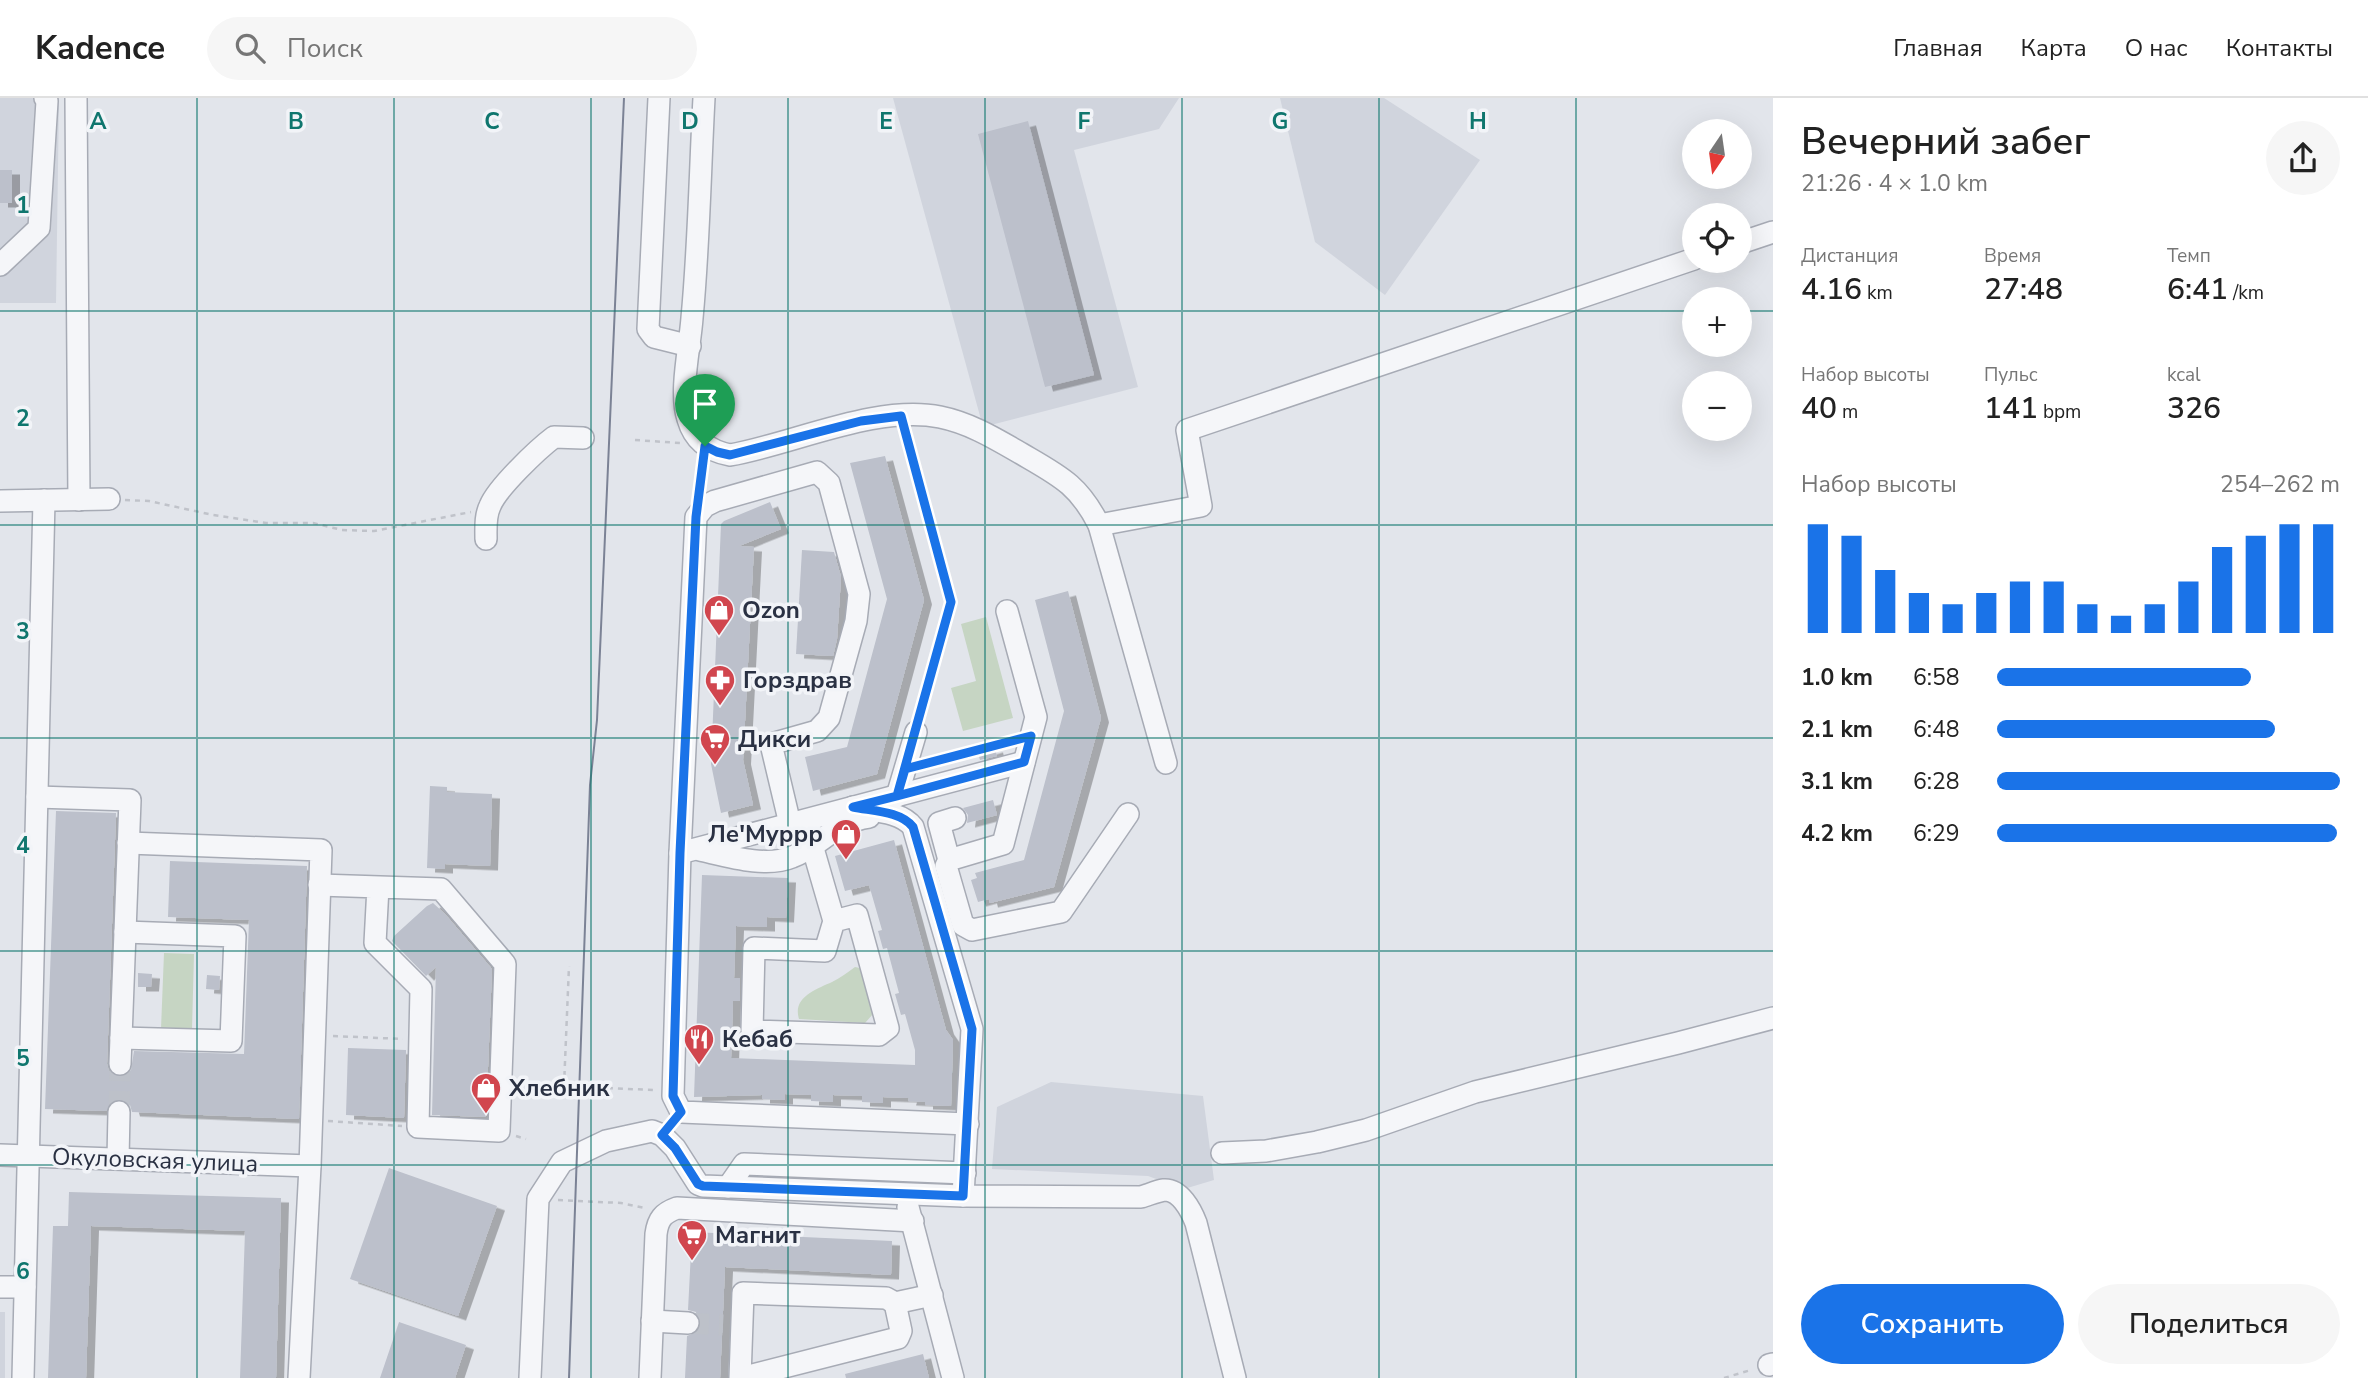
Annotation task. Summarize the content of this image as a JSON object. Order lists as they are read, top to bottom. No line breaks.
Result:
{"streets":{"street":["Окуловская улица"]},"places":{"shop":["Ozon","Ле'Муррр","Хлебник"],"pharmacy":["Горздрав"],"supermarket":["Дикси","Магнит"],"restaurant":["Кебаб"]},"north":"bottom","page":{"header":"Kadence","search":"Поиск","nav":["Главная","Карта","О нас","Контакты"],"heading":["Вечерний забег","21:26 · 4 × 1.0 km"],"map_buttons":["+","−"],"stats":[["Дистанция","4.16 km"],["Время","27:48"],["Темп","6:41 /km"],["Набор высоты","40 m"],["Пульс","141 bpm"],["kcal","326"]],"chart":["Набор высоты","254–262 m"],"list":[{"name":"1.0 km","note":"6:58"},{"name":"2.1 km","note":"6:48"},{"name":"3.1 km","note":"6:28"},{"name":"4.2 km","note":"6:29"}],"buttons":["Сохранить","Поделиться"]},"grid":{"columns":["A","B","C","D","E","F","G","H"],"rows":["1","2","3","4","5","6"]}}
